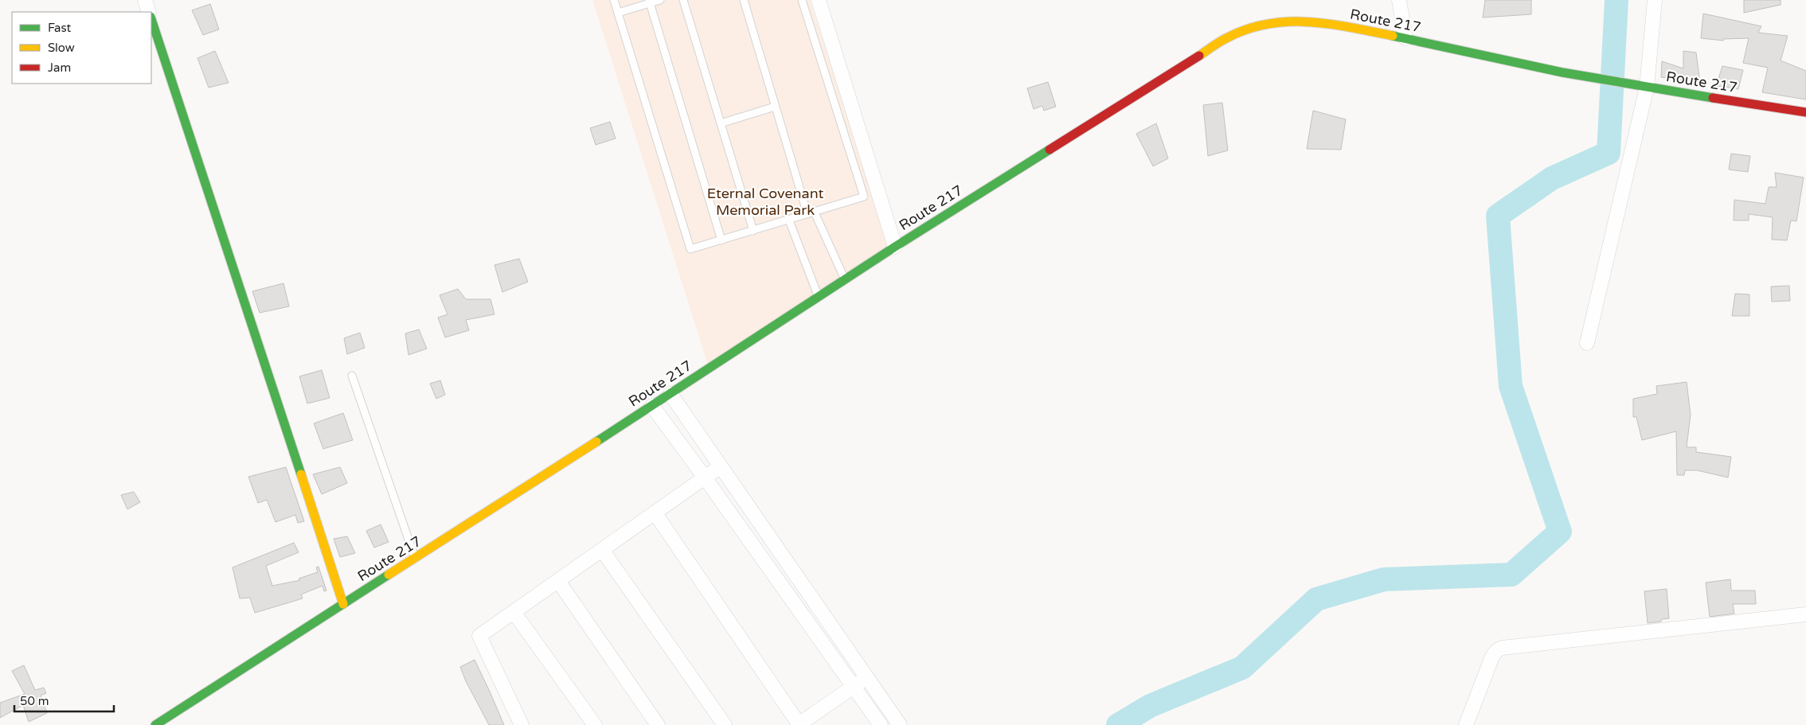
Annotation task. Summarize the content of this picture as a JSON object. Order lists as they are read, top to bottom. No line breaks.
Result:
{"streets":{"main road":["Route 217"]},"parks":["Eternal Covenant Memorial Park"],"legend":["Fast","Slow","Jam"],"scale_bar":"50 m"}
